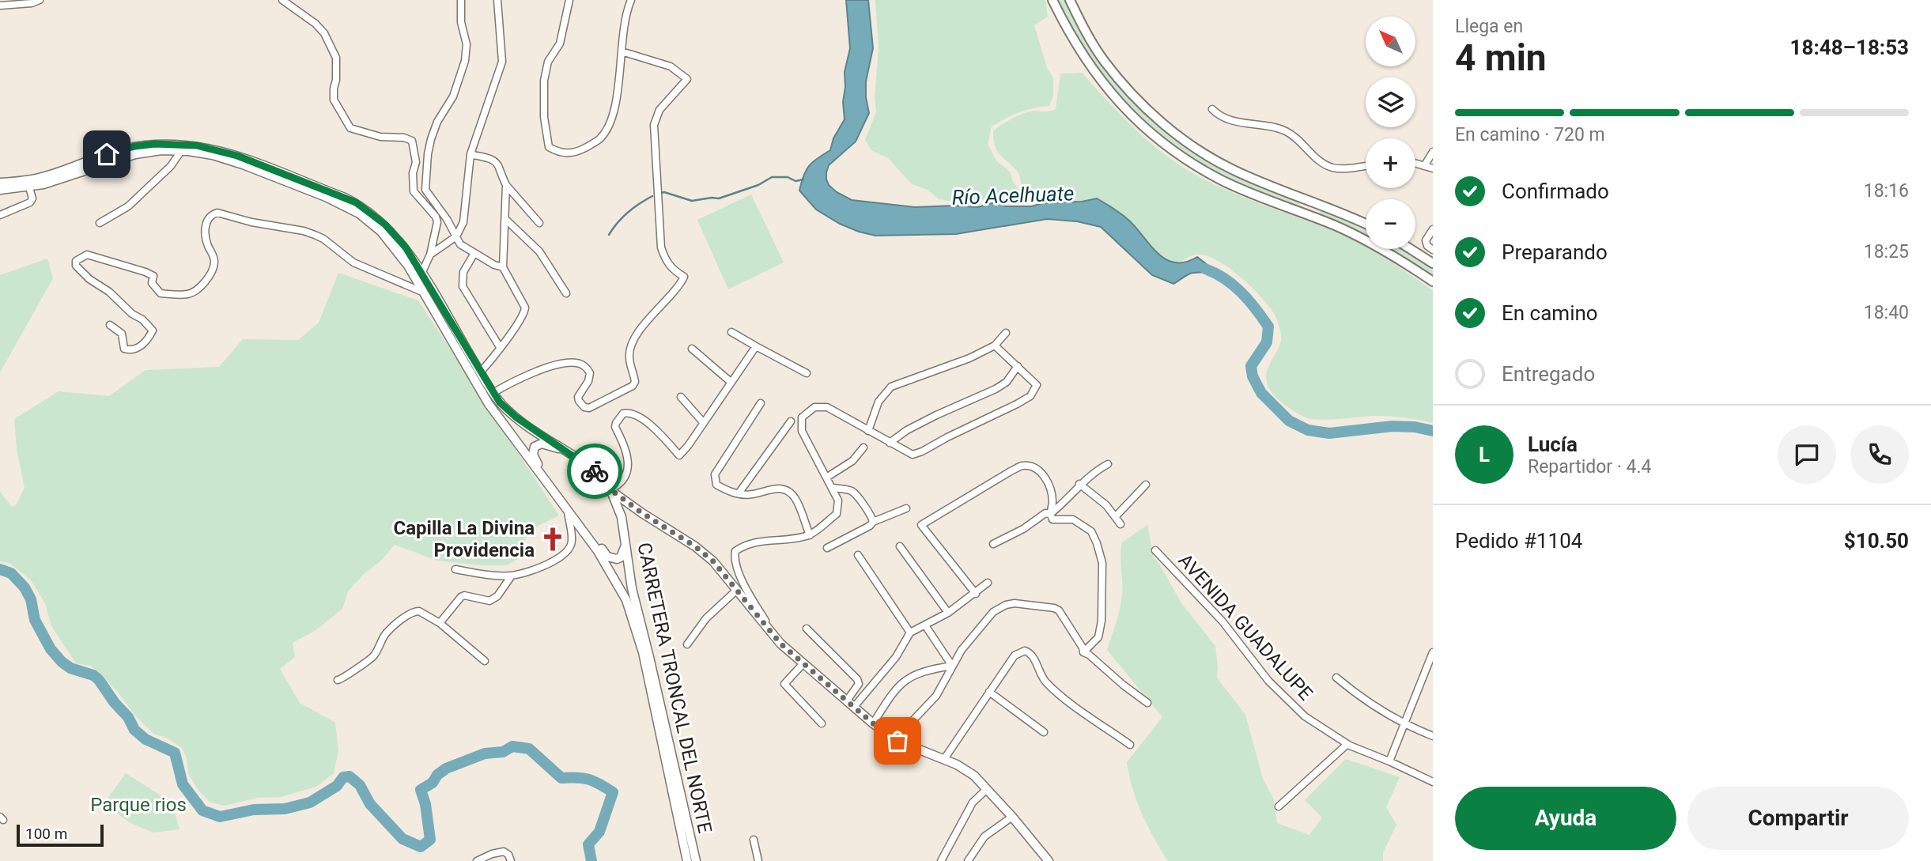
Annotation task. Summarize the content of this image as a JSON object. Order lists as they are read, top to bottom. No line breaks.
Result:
{"streets":{"main road":["CARRETERA TRONCAL DEL NORTE"],"street":["AVENIDA GUADALUPE"]},"water":["Río Acelhuate"],"parks":["Parque rios"],"places":{"church":["Capilla La Divina Providencia"]},"scale_bar":"100 m","north":"top left","page":{"heading":["4 min","Llega en","18:48–18:53"],"panel":["Lucía","Repartidor · 4.4","Pedido #1104","$10.50"],"map_buttons":["+","−"],"bar":"En camino · 720 m","list":[["Confirmado","18:16"],["Preparando","18:25"],["En camino","18:40"],"Entregado"],"round":"L","buttons":["Ayuda","Compartir"],"scale":"100 m"}}
